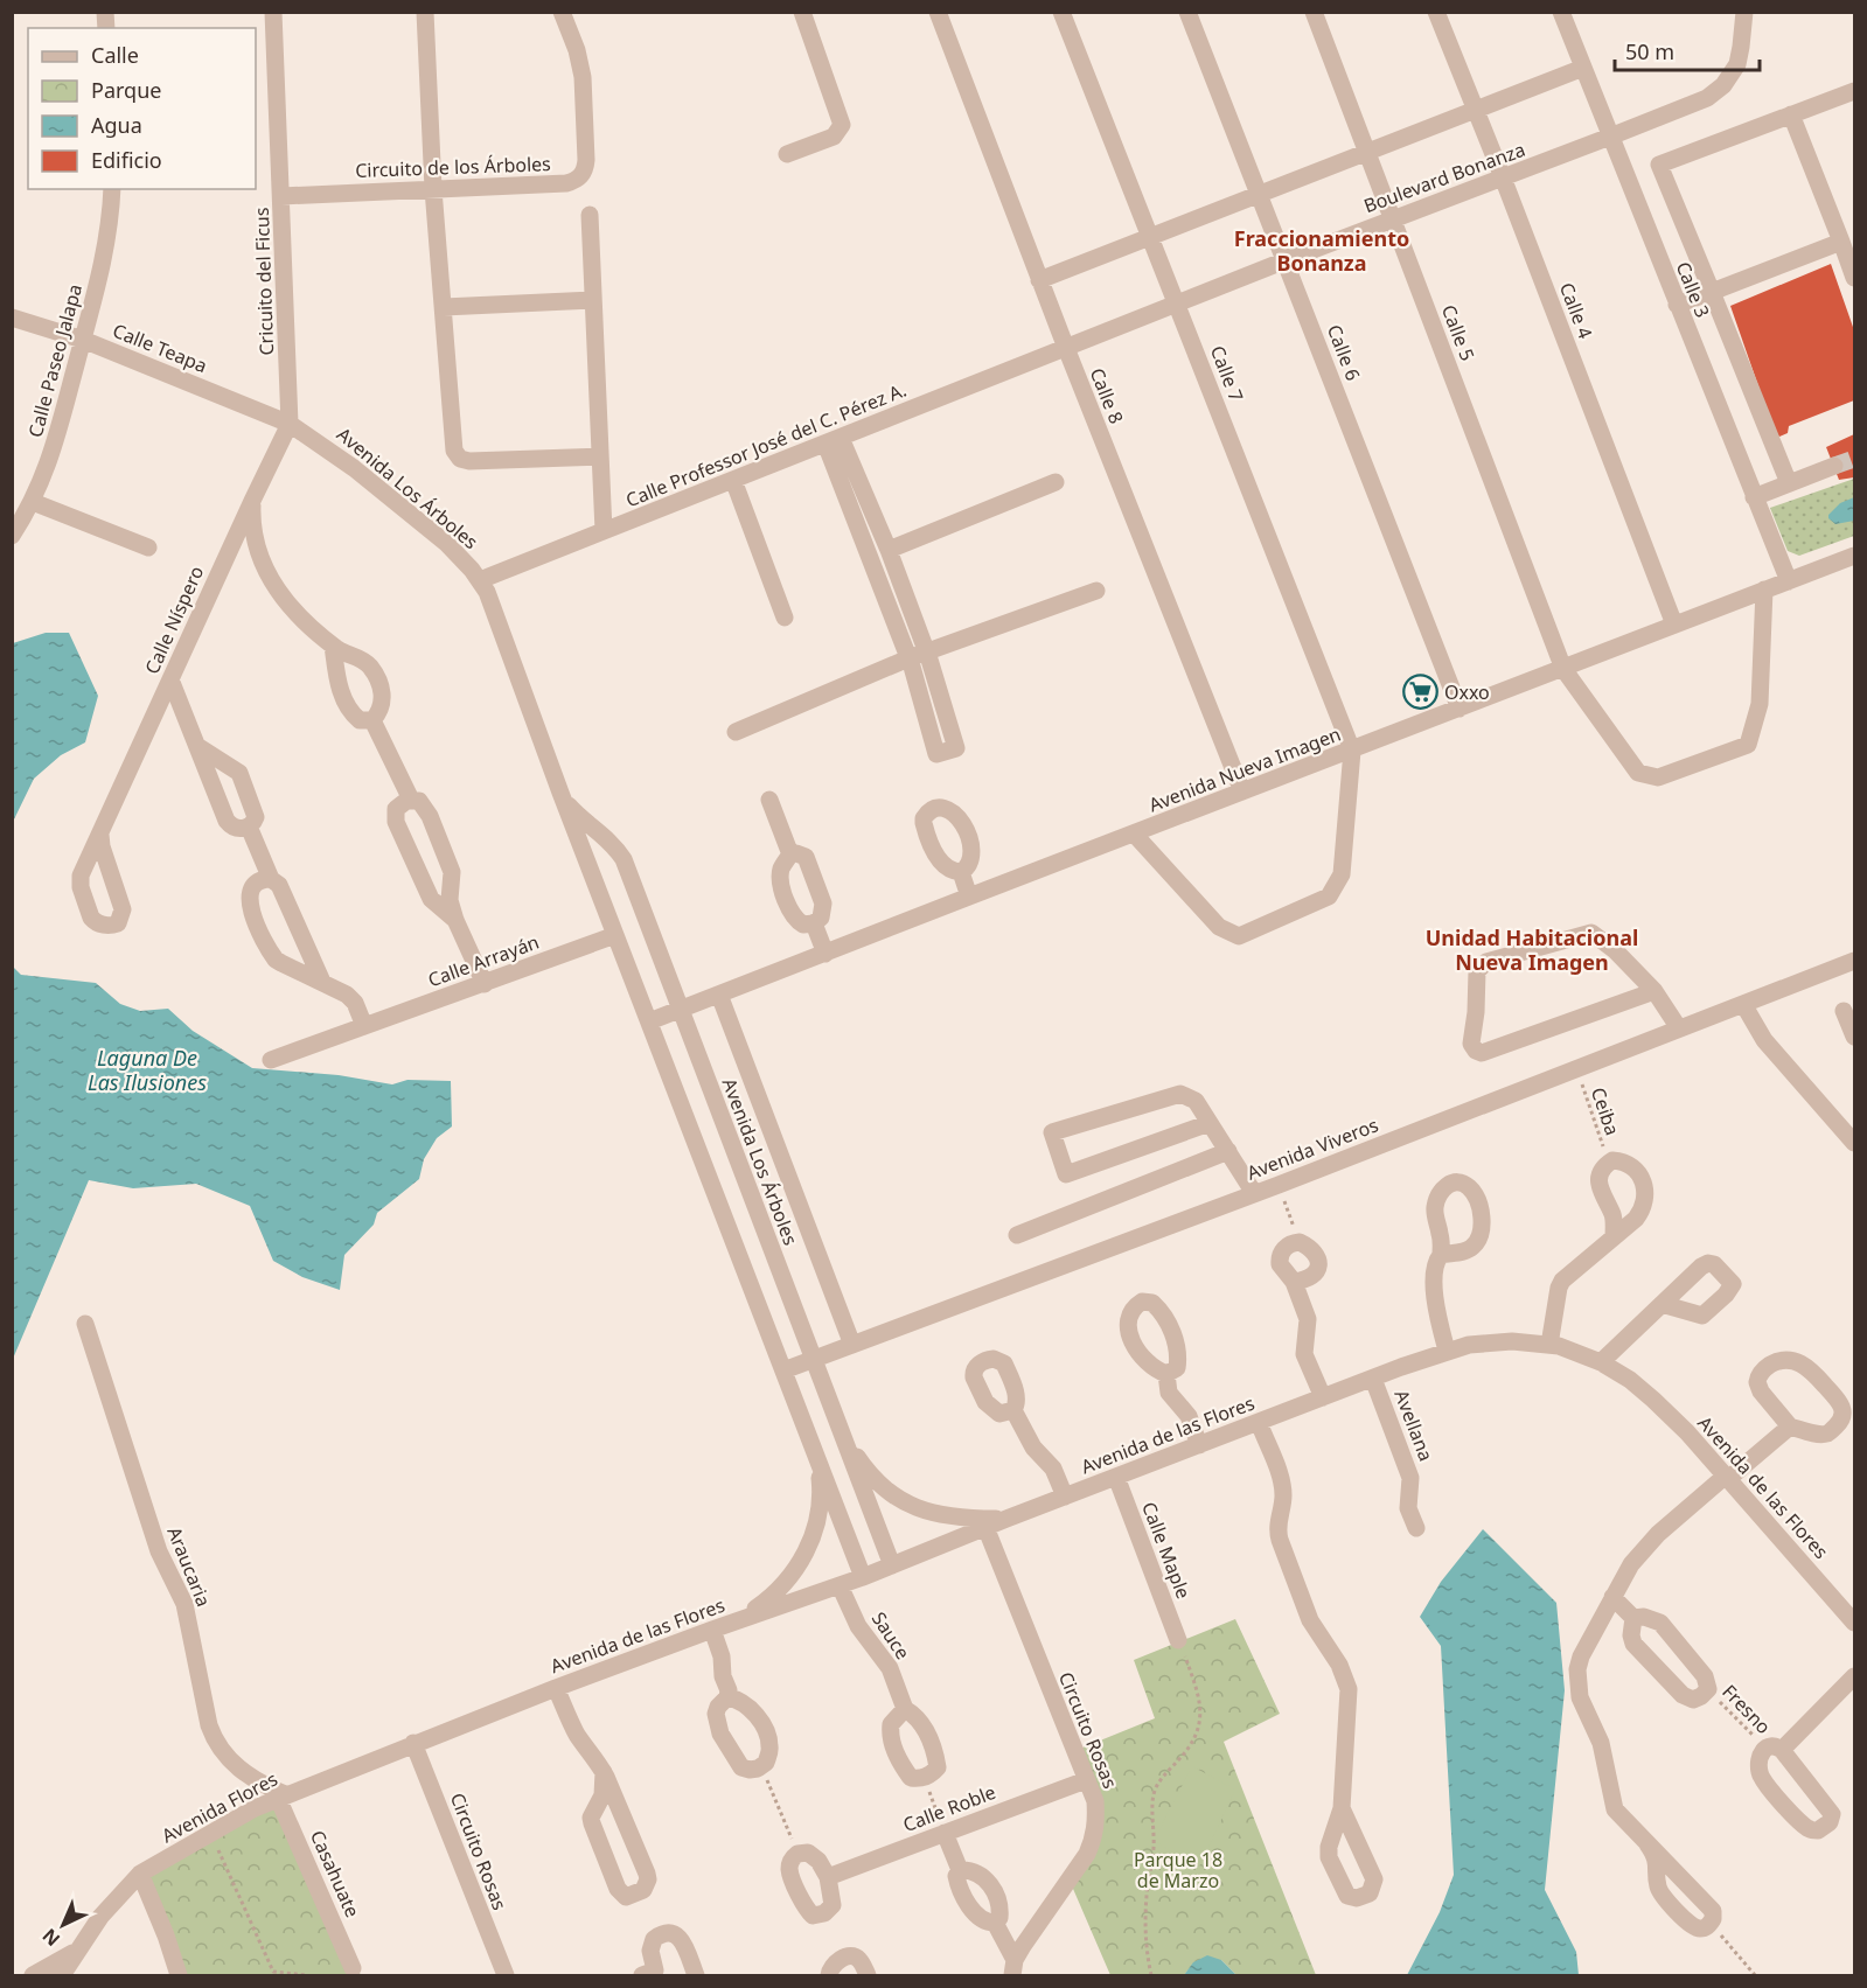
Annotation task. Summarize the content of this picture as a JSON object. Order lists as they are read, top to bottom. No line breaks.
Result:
{"streets":{"street":["Circuito de los Árboles","Boulevard Bonanza","Cricuito del Ficus","Calle 3","Calle 4","Calle 5","Calle Teapa","Calle 6","Calle Paseo Jalapa","Calle 7","Calle 8","Calle Professor José del C. Pérez A.","Avenida Los Árboles","Calle Níspero","Avenida Nueva Imagen","Calle Arrayán","Avenida Viveros","Avellana","Avenida de las Flores","Calle Maple","Araucaria","Sauce","Circuito Rosas","Avenida Flores","Calle Roble","Casahuate"],"path":["Ceiba","Fresno"]},"crossings":[["Circuito de los Árboles","Cricuito del Ficus"],["Boulevard Bonanza","Calle 3"],["Boulevard Bonanza","Calle 4"],["Boulevard Bonanza","Calle 5"],["Boulevard Bonanza","Calle 6"],["Boulevard Bonanza","Calle 7"],["Boulevard Bonanza","Calle 8"],["Boulevard Bonanza","Calle Professor José del C. Pérez A."],["Cricuito del Ficus","Calle Teapa"],["Cricuito del Ficus","Avenida Los Árboles"],["Cricuito del Ficus","Calle Níspero"],["Calle 3","Avenida Nueva Imagen"],["Calle 4","Avenida Nueva Imagen"],["Calle 5","Avenida Nueva Imagen"],["Calle Teapa","Calle Paseo Jalapa"],["Calle Teapa","Avenida Los Árboles"],["Calle Teapa","Calle Níspero"],["Calle 6","Avenida Nueva Imagen"],["Calle 7","Avenida Nueva Imagen"],["Calle 8","Calle Professor José del C. Pérez A."],["Calle 8","Avenida Nueva Imagen"],["Calle Professor José del C. Pérez A.","Avenida Los Árboles"],["Avenida Los Árboles","Calle Níspero"],["Avenida Los Árboles","Avenida Nueva Imagen"],["Avenida Los Árboles","Calle Arrayán"],["Avenida Los Árboles","Avenida Viveros"],["Avenida Los Árboles","Avenida de las Flores"],["Ceiba","Avenida Viveros"],["Avellana","Avenida de las Flores"],["Avenida de las Flores","Calle Maple"],["Avenida de las Flores","Sauce"],["Avenida de las Flores","Circuito Rosas"],["Avenida de las Flores","Avenida Flores"],["Araucaria","Avenida Flores"],["Araucaria","Casahuate"],["Circuito Rosas","Avenida Flores"],["Circuito Rosas","Calle Roble"],["Avenida Flores","Casahuate"]],"districts":["Fraccionamiento Bonanza","Unidad Habitacional Nueva Imagen"],"water":["Laguna De Las Ilusiones"],"parks":["Parque 18 de Marzo"],"places":{"supermarket":["Oxxo"]},"legend":["Calle","Parque","Agua","Edificio"],"scale_bar":"50 m","north":"bottom left"}
